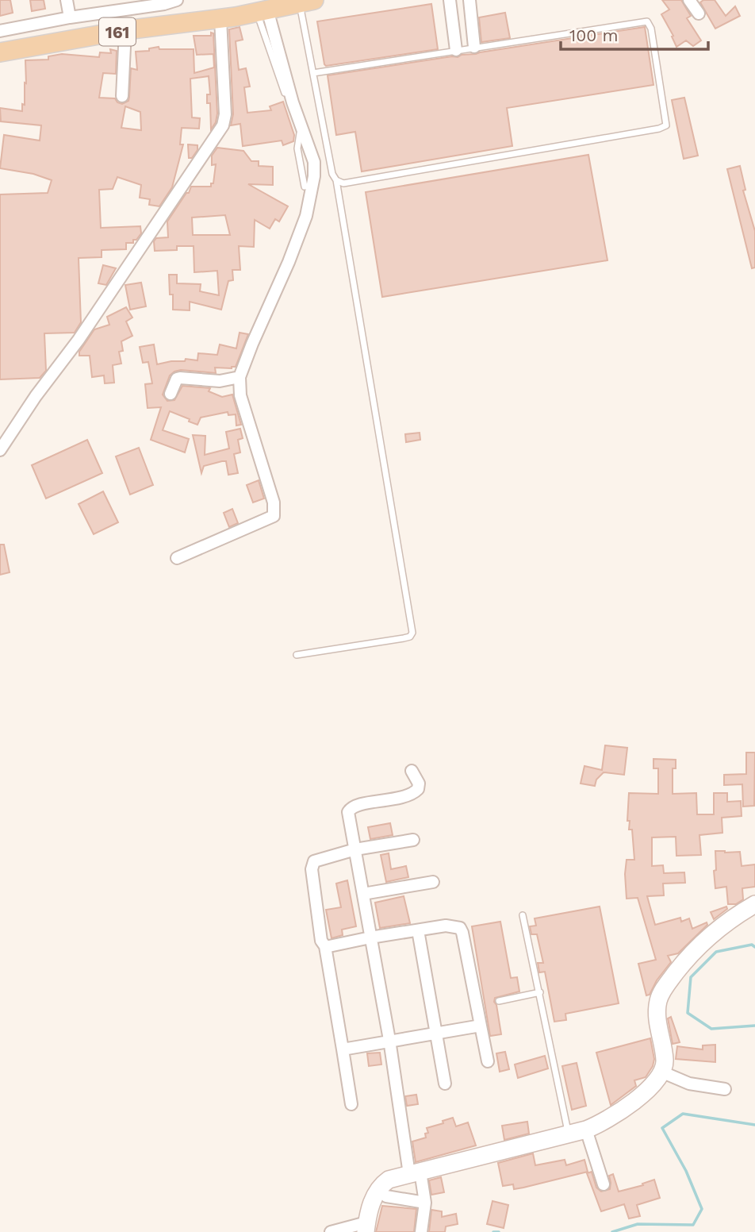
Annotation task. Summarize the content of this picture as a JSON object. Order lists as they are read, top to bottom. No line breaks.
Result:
{"streets":{"main road":["161"]},"scale_bar":"100 m"}
